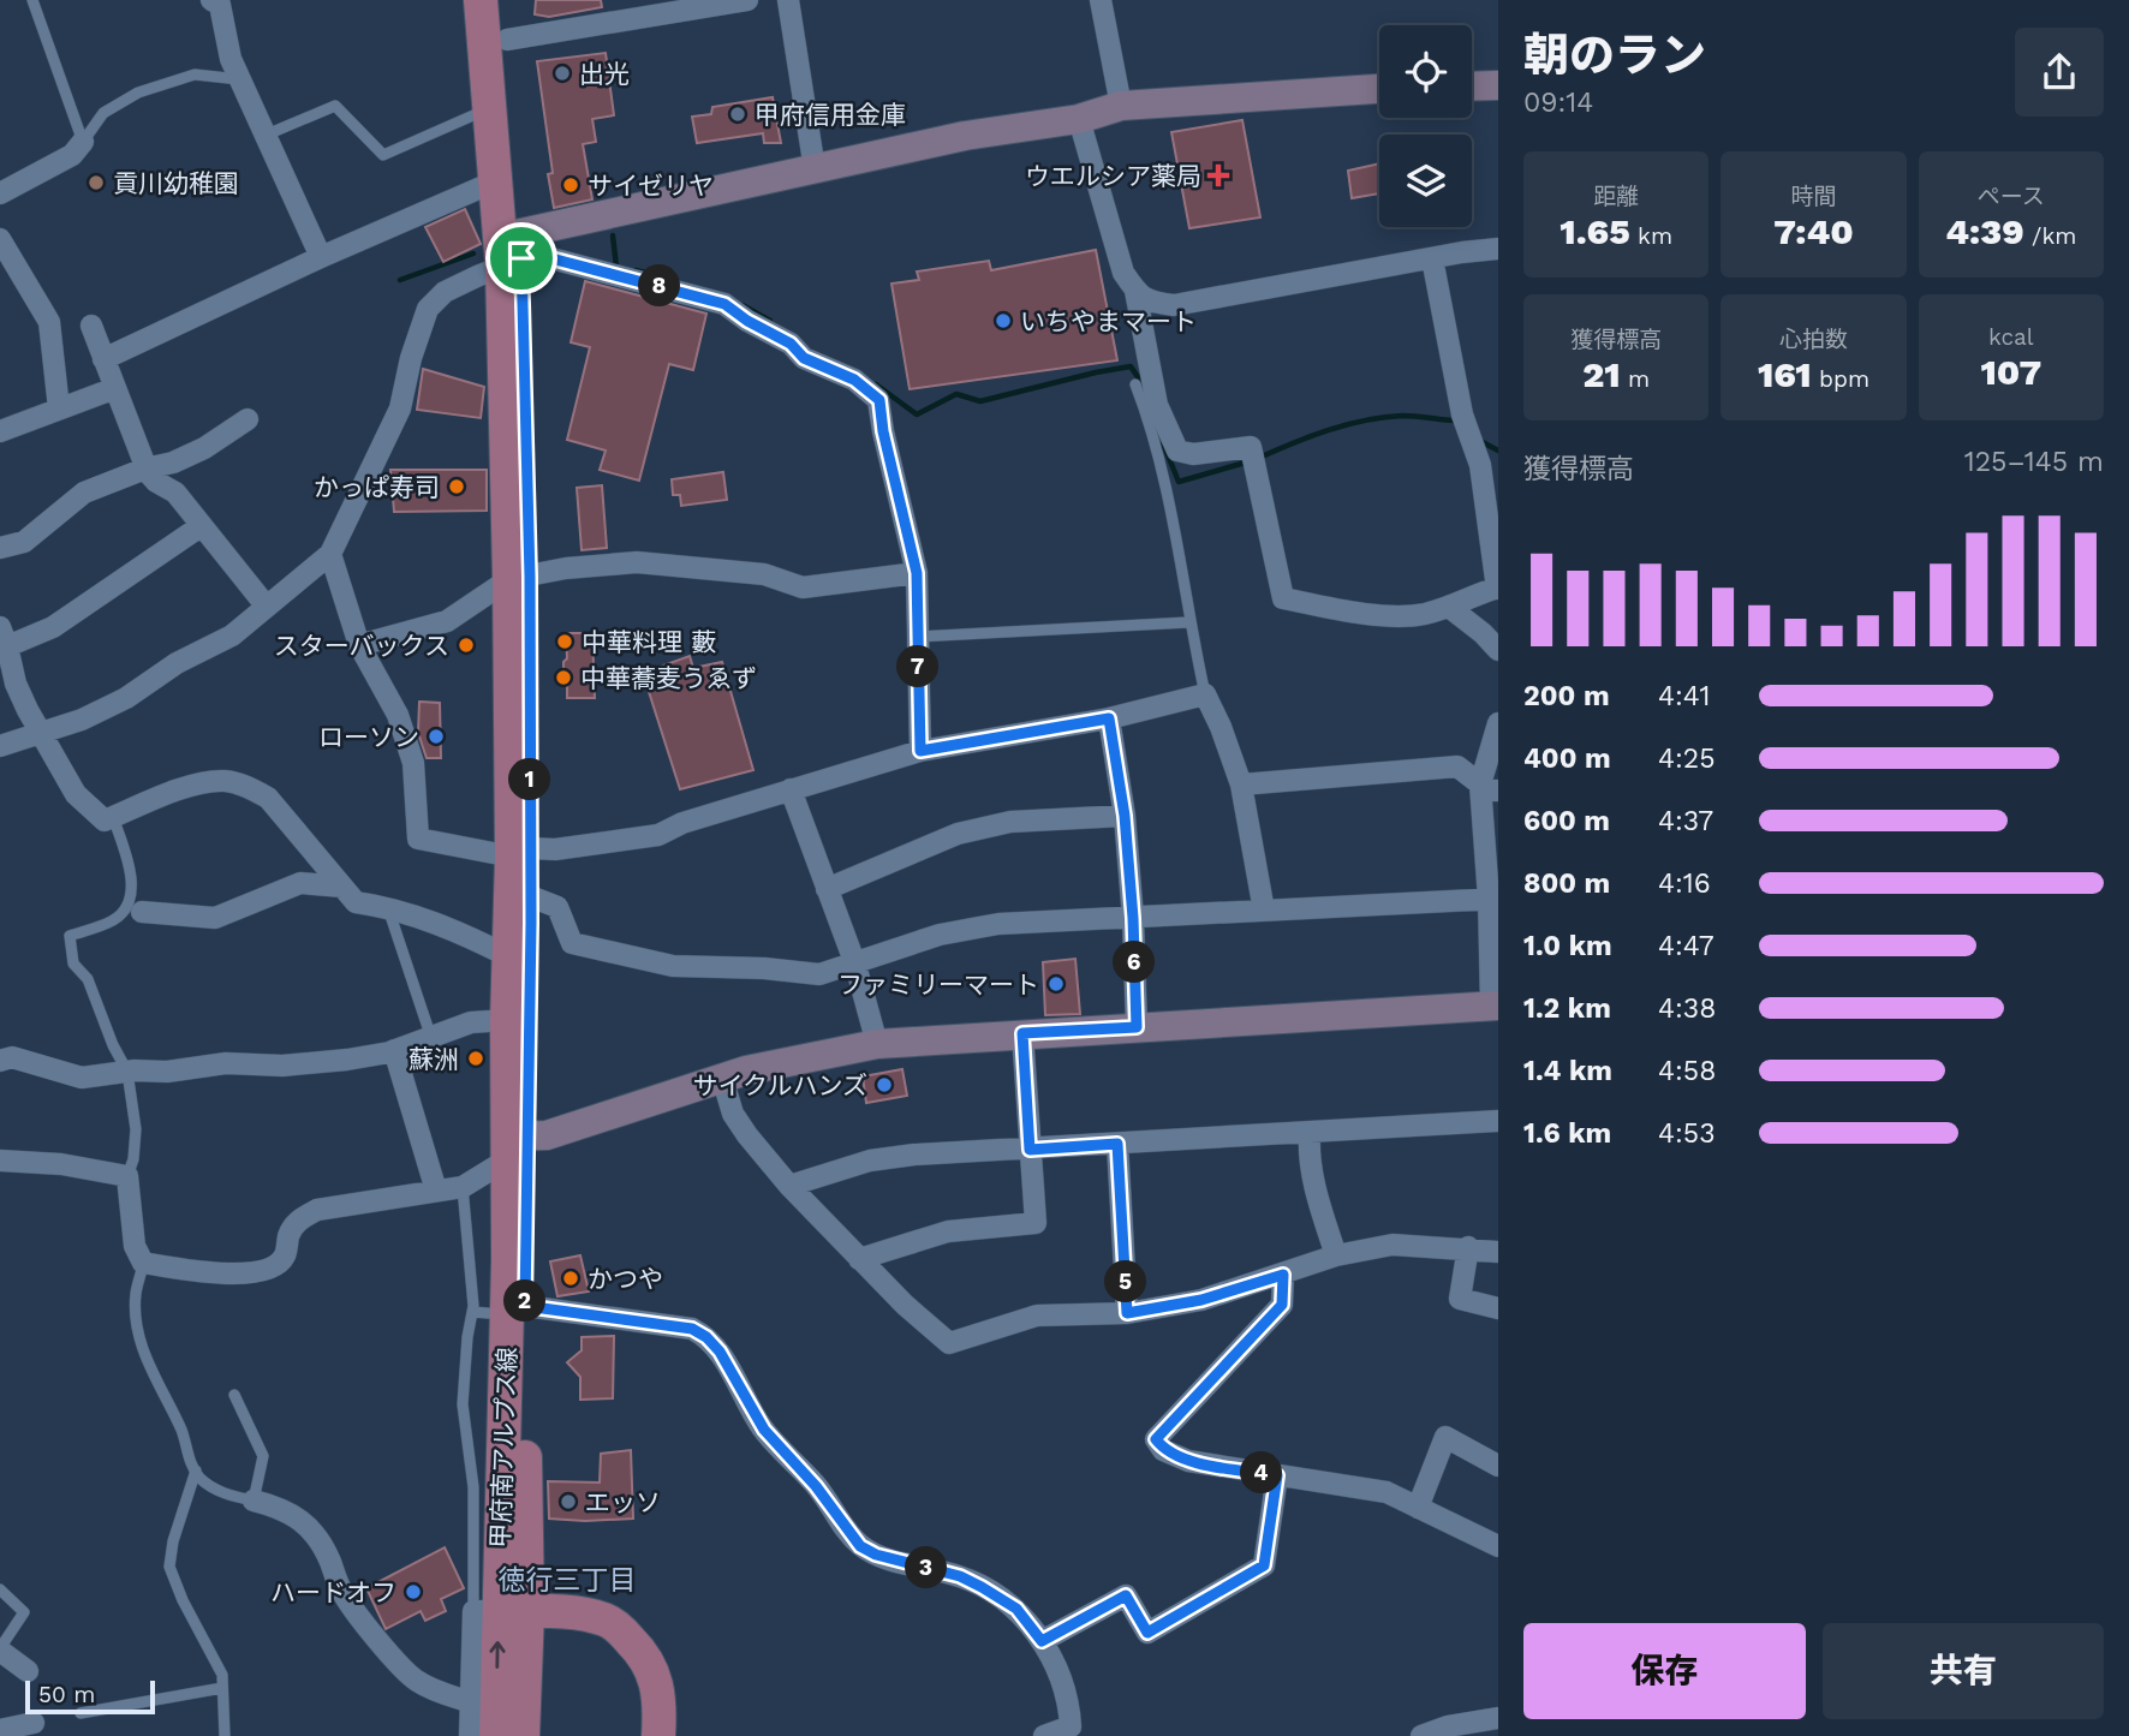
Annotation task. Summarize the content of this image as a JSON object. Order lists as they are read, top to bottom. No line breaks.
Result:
{"streets":{"main road":["甲府南アルプス線"]},"districts":["徳行三丁目"],"places":{"other":["出光","甲府信用金庫","貢川幼稚園","サイゼリヤ","いちやまマート","かっぱ寿司","中華料理 藪","スターバックス","中華蕎麦うゑず","ローソン","ファミリーマート","蘇洲","サイクルハンズ","かつや","エッソ","ハードオフ"],"health":["ウエルシア薬局"]},"scale_bar":"50 m","page":{"heading":["朝のラン","09:14"],"stats":[["距離","1.65 km"],["時間","7:40"],["ペース","4:39 /km"],["獲得標高","21 m"],["心拍数","161 bpm"],["kcal","107"]],"pins":["8","7","1","6","5","2","4","3"],"chart":["獲得標高","125–145 m"],"list":[{"name":"200 m","note":"4:41"},{"name":"400 m","note":"4:25"},{"name":"600 m","note":"4:37"},{"name":"800 m","note":"4:16"},{"name":"1.0 km","note":"4:47"},{"name":"1.2 km","note":"4:38"},{"name":"1.4 km","note":"4:58"},{"name":"1.6 km","note":"4:53"}],"buttons":["保存","共有"],"scale":"50 m"}}
